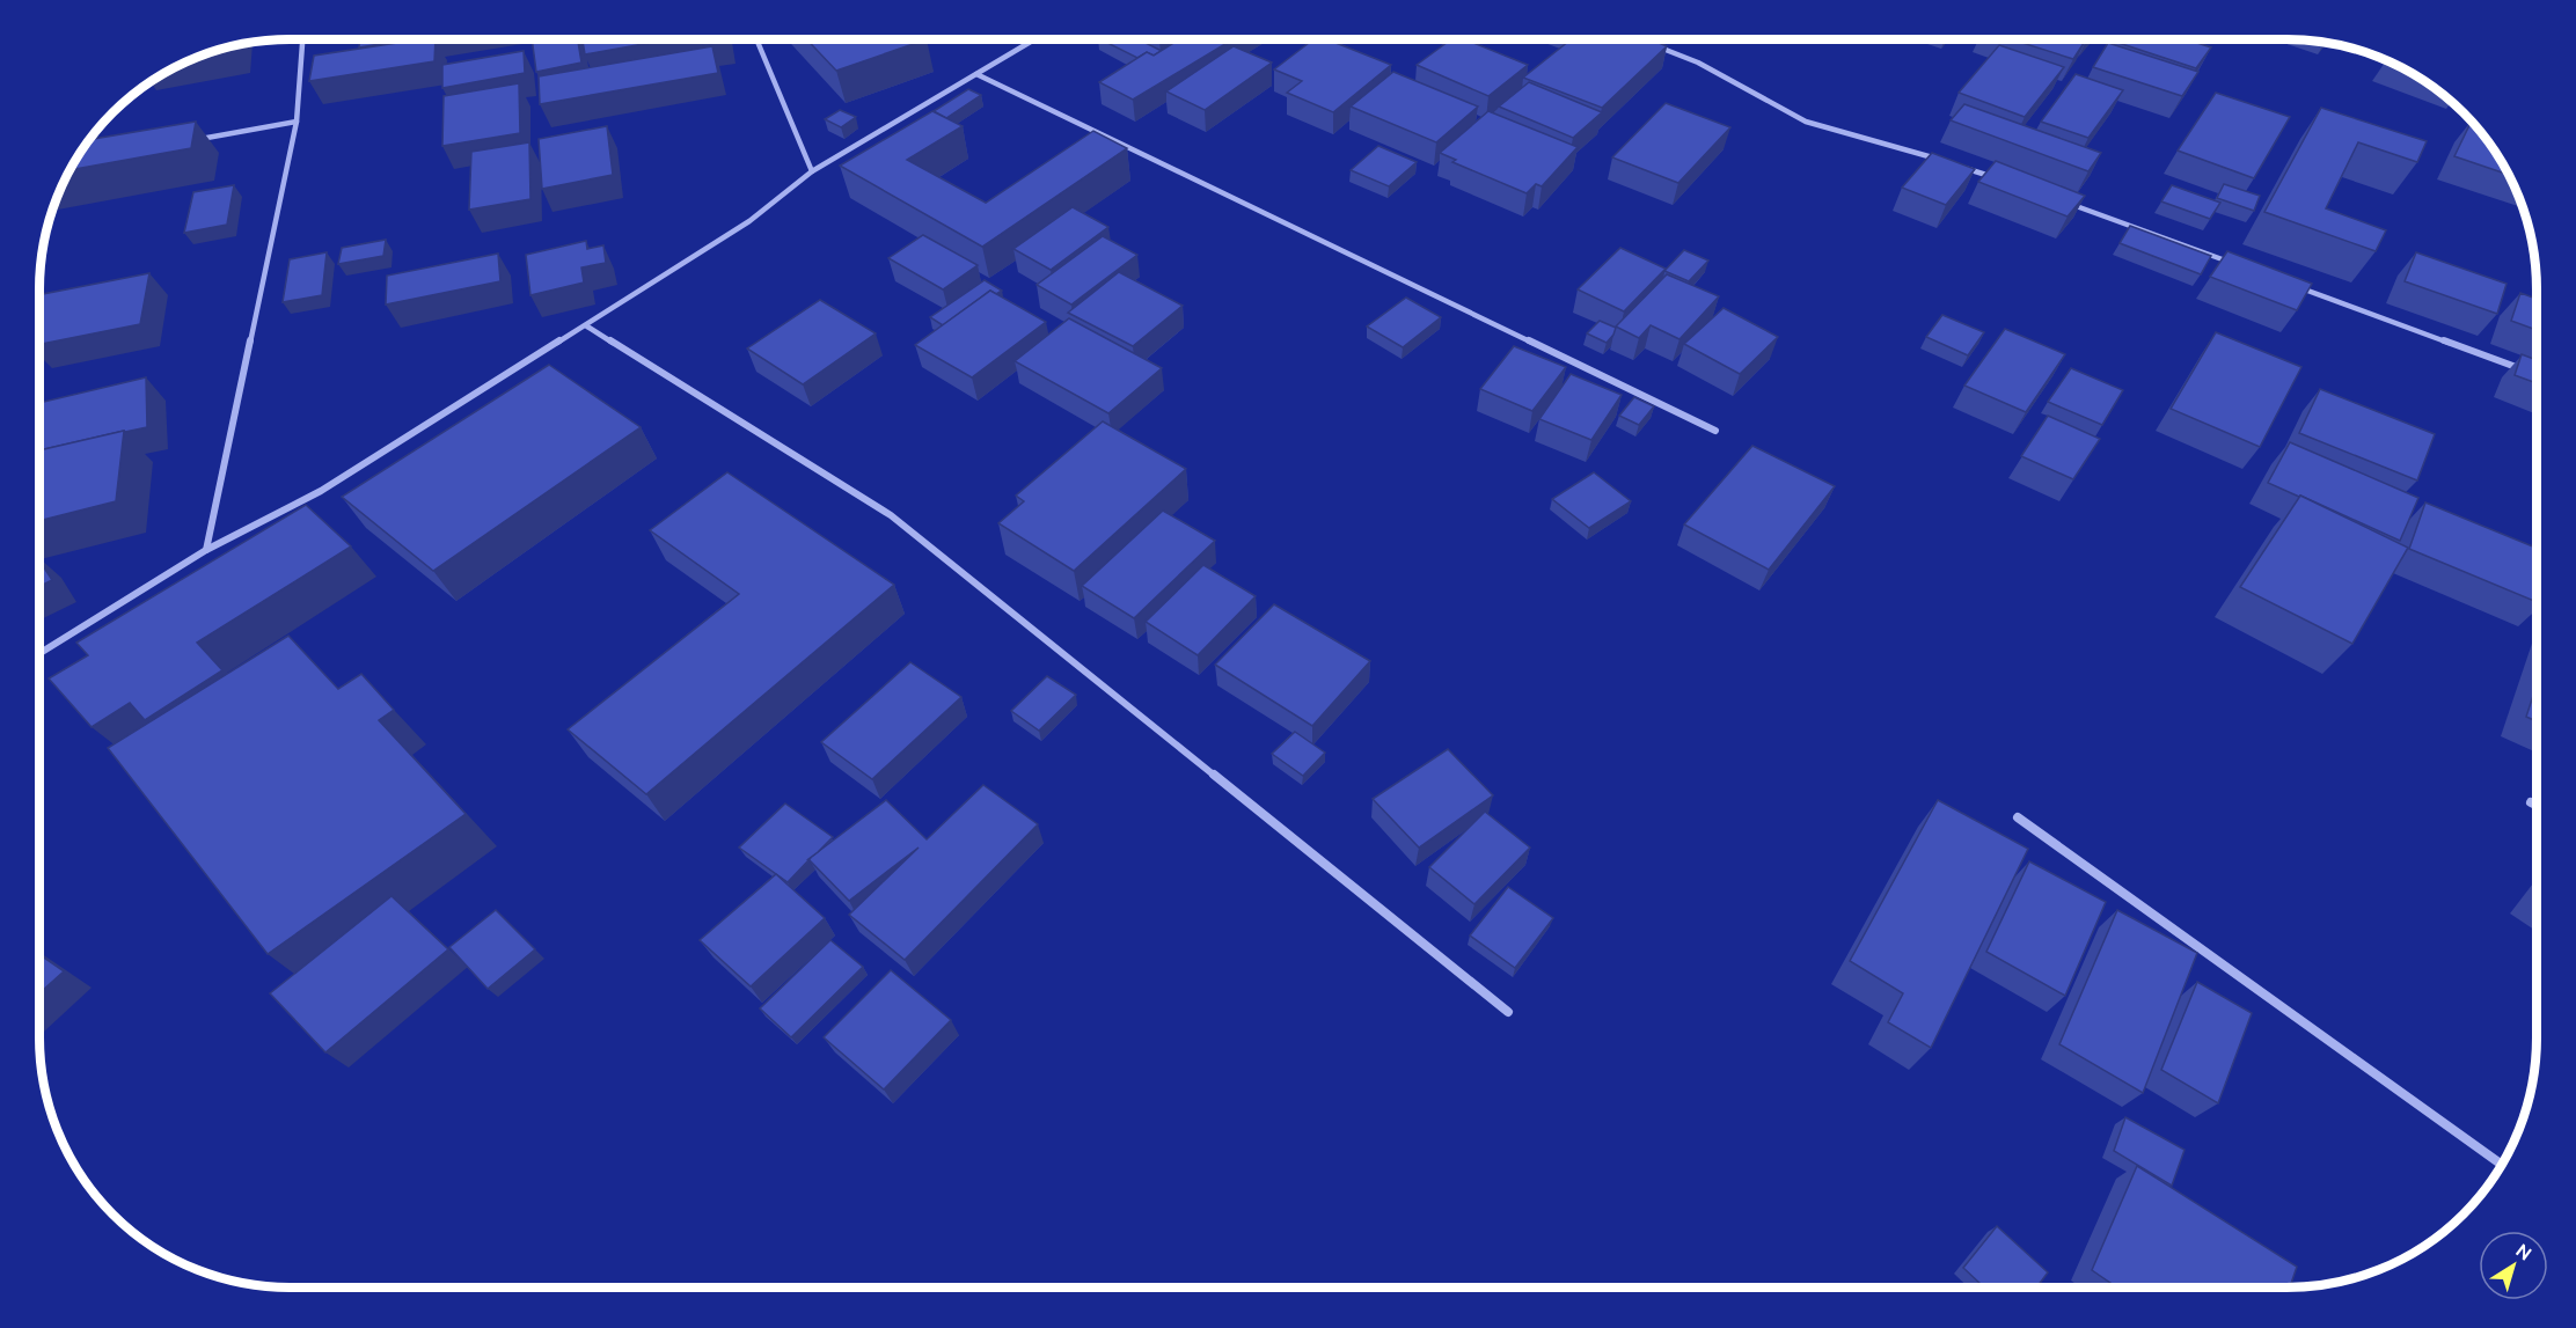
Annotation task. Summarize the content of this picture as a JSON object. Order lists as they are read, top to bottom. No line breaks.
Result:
{"north":"top right"}
